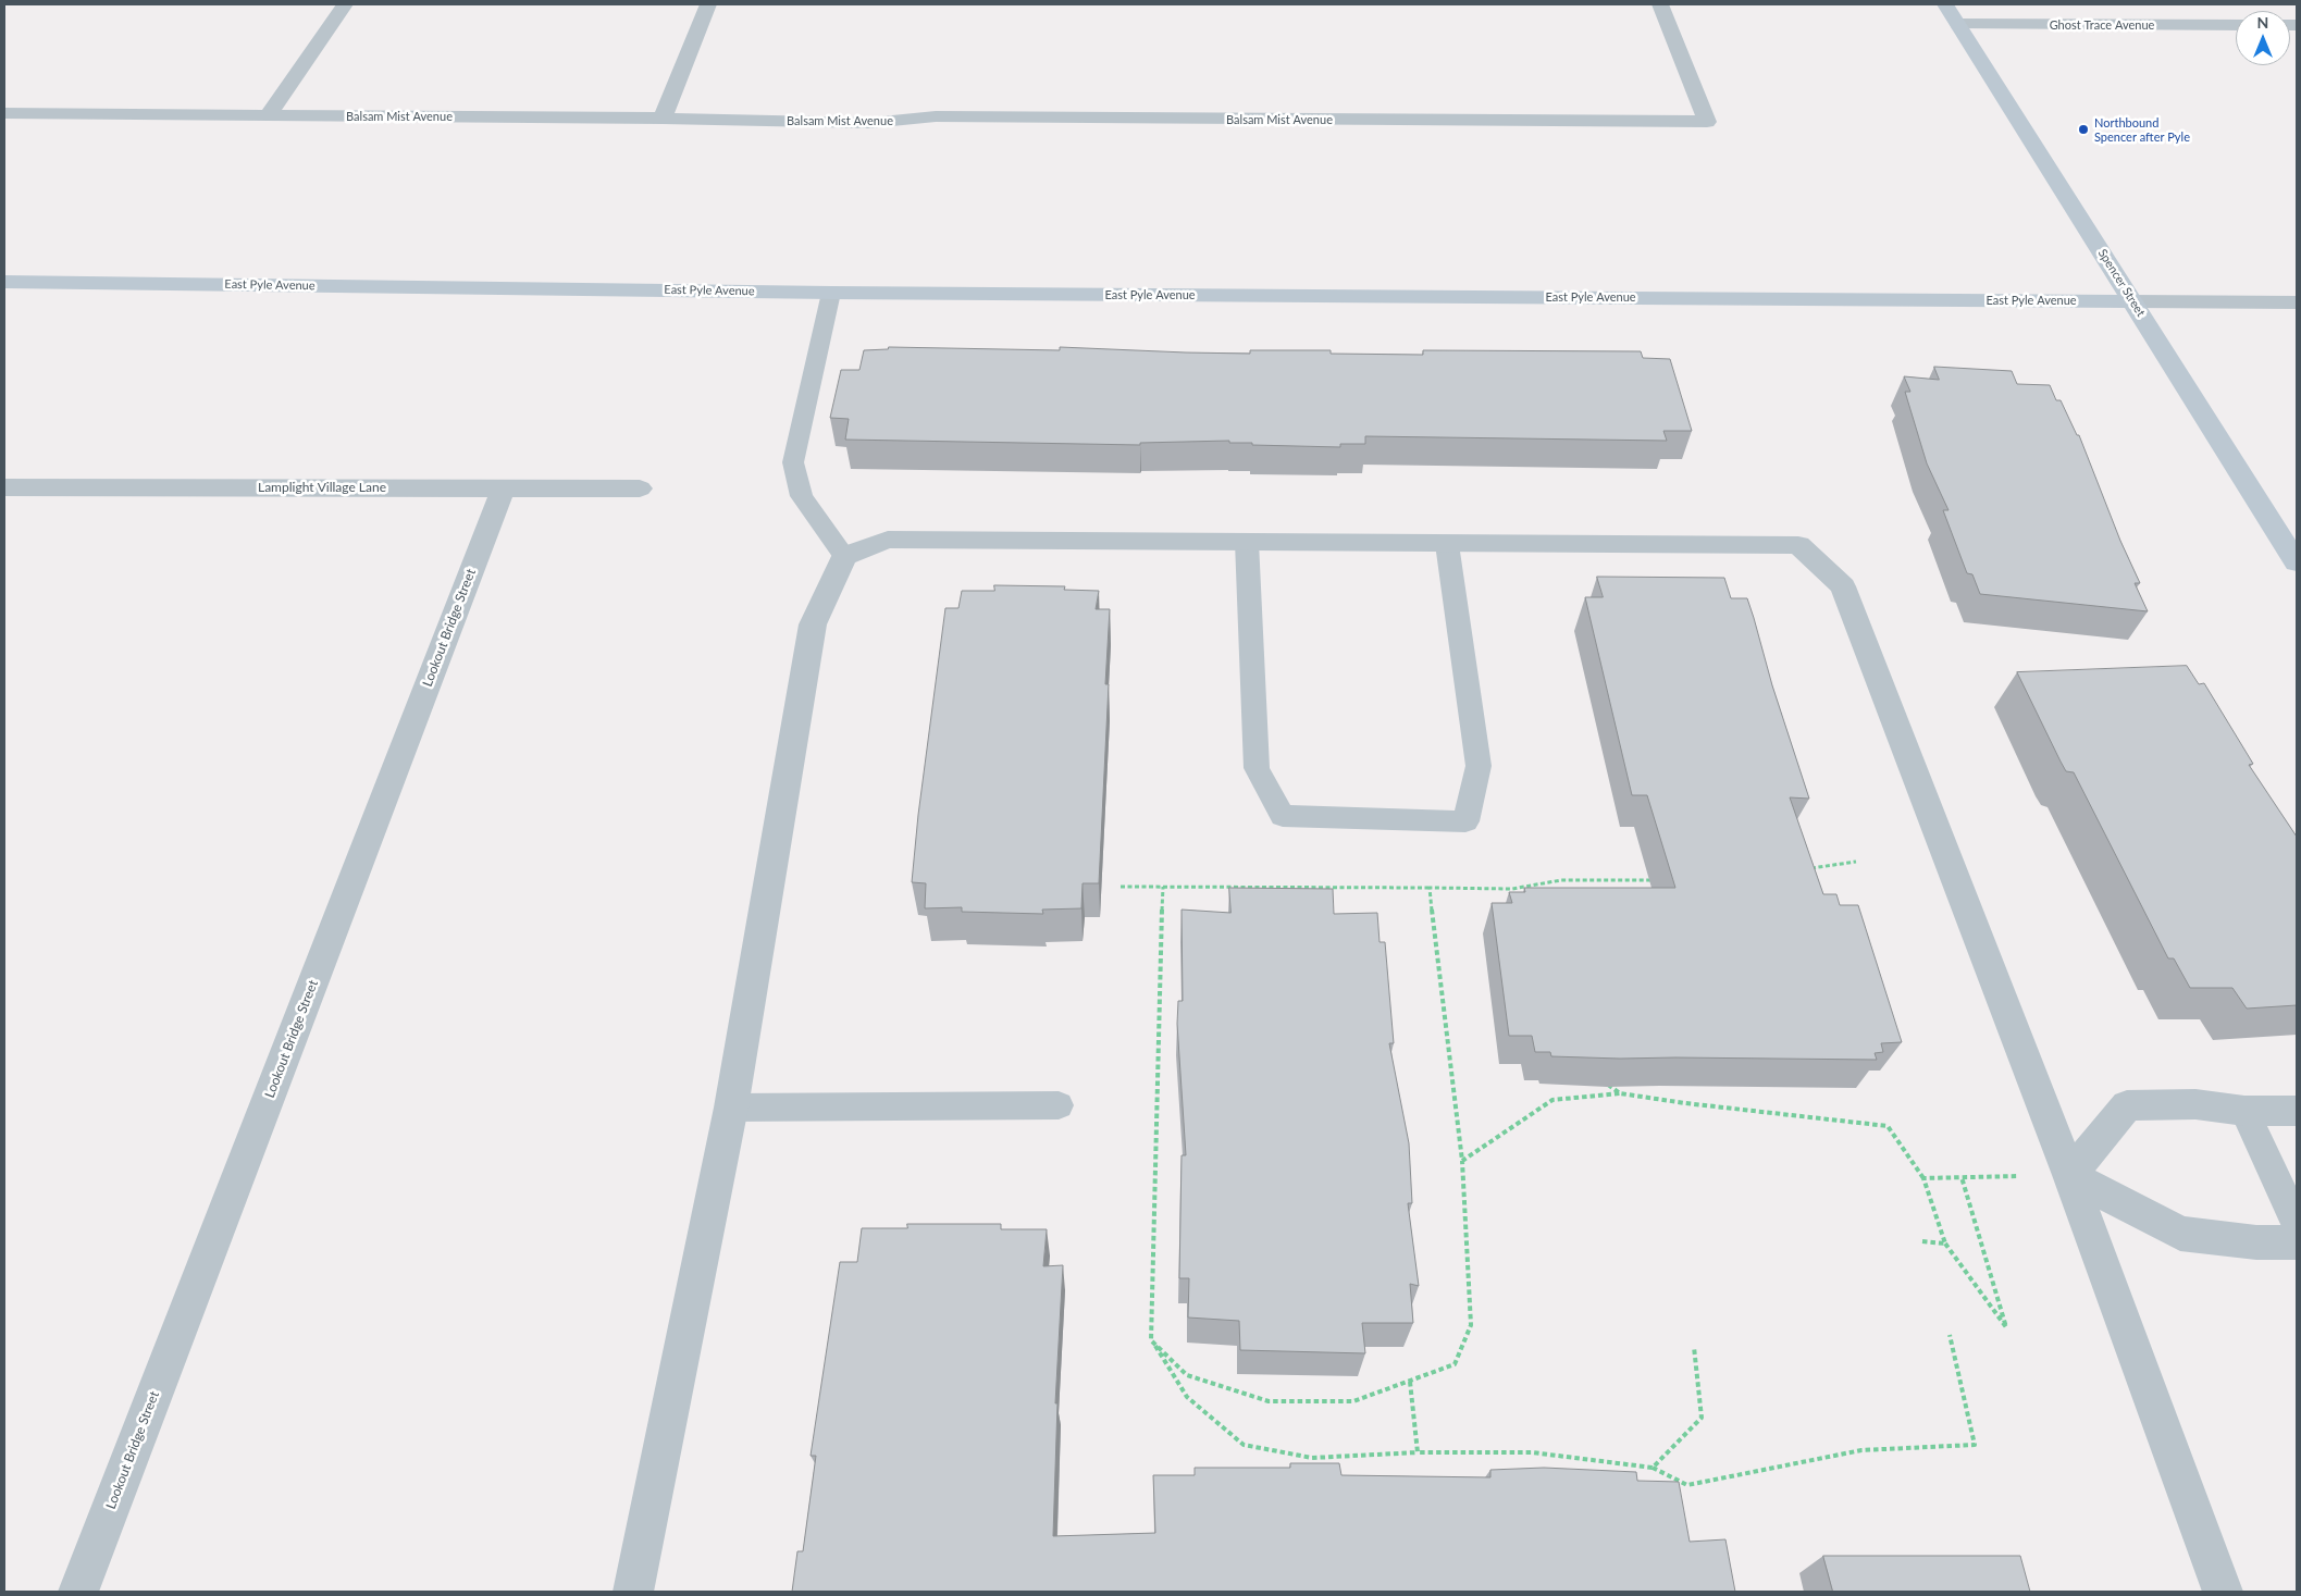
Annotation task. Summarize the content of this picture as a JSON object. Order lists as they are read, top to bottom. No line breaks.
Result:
{"streets":{"street":["Ghost Trace Avenue","Balsam Mist Avenue","Spencer Street","East Pyle Avenue","Lamplight Village Lane","Lookout Bridge Street"]},"crossings":[["Ghost Trace Avenue","Spencer Street"],["Spencer Street","East Pyle Avenue"],["Lamplight Village Lane","Lookout Bridge Street"]],"places":["Northbound Spencer after Pyle"],"north":"top"}
